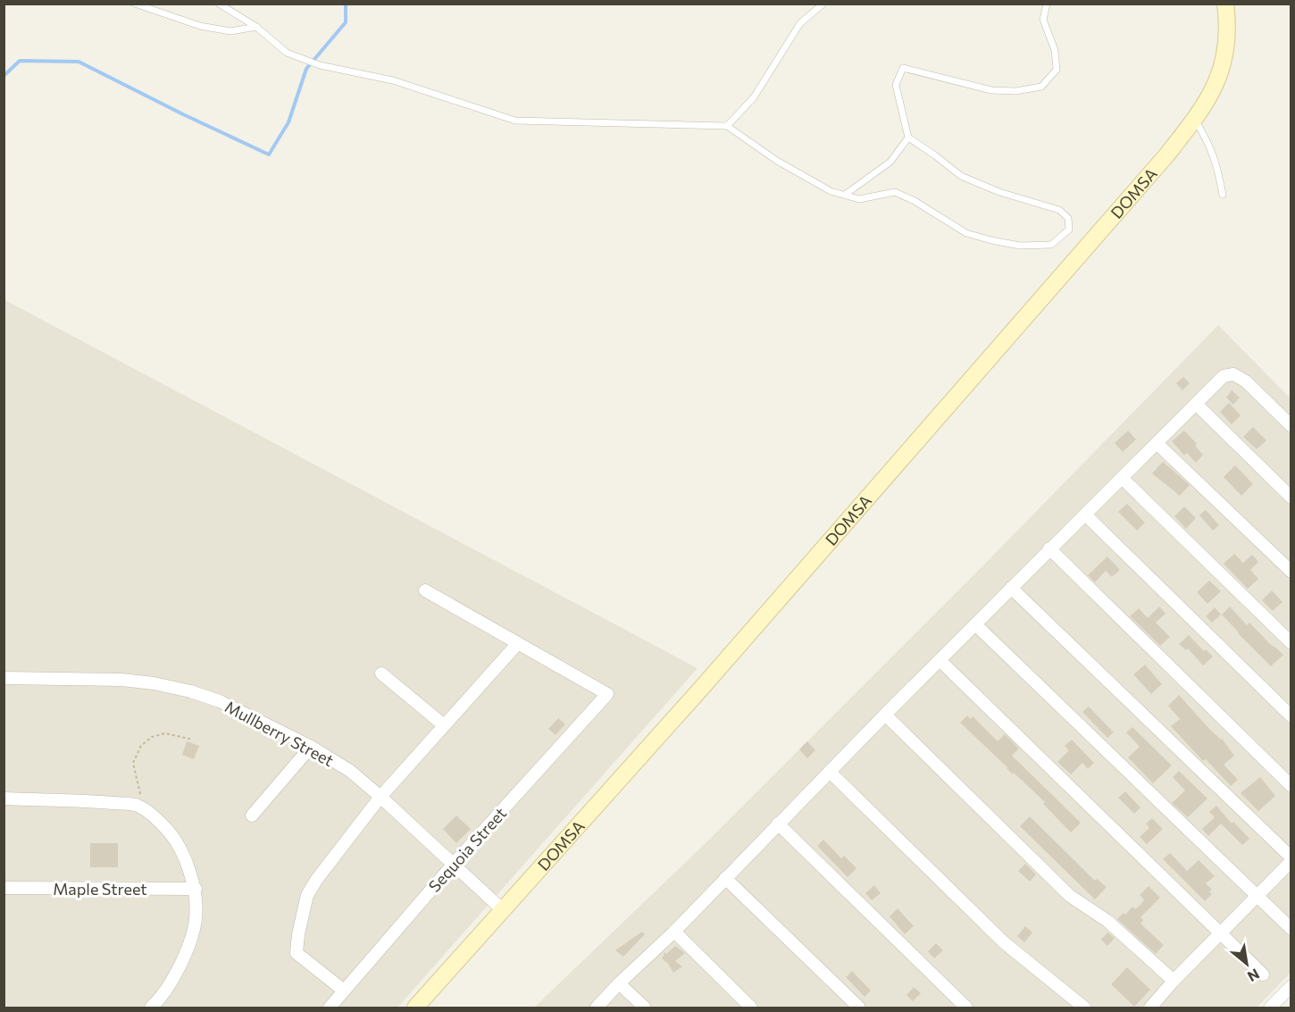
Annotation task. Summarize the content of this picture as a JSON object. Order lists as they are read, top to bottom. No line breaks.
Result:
{"streets":{"main road":["DOMSA"],"street":["Mullberry Street","Sequoia Street","Maple Street"]},"crossings":[["DOMSA","Mullberry Street"],["Mullberry Street","Sequoia Street"]],"north":"bottom right"}
